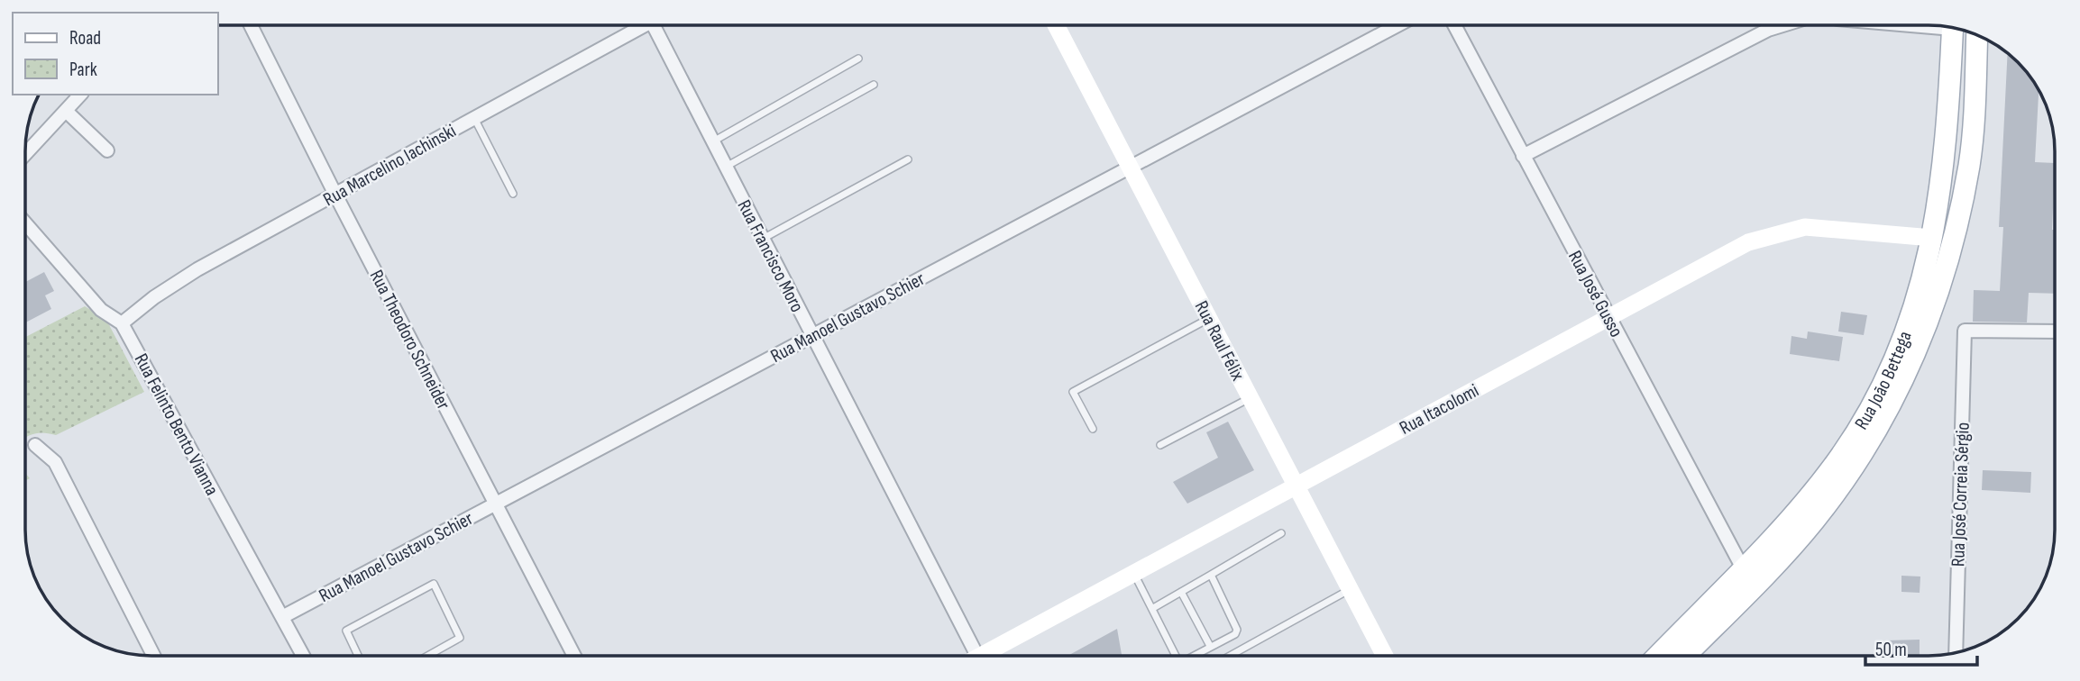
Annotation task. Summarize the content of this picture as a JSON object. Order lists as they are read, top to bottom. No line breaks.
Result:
{"streets":{"main road":["Rua Raul Félix","Rua João Bettega","Rua Itacolomi"],"street":["Rua Marcelino Iachinski","Rua Francisco Moro","Rua José Gusso","Rua Manoel Gustavo Schier","Rua Theodoro Schneider","Rua Felinto Bento Vianna","Rua José Correia Sérgio"]},"crossings":[["Rua Marcelino Iachinski","Rua Theodoro Schneider"],["Rua Marcelino Iachinski","Rua Felinto Bento Vianna"],["Rua Francisco Moro","Rua Manoel Gustavo Schier"],["Rua José Gusso","Rua João Bettega"],["Rua José Gusso","Rua Itacolomi"],["Rua Manoel Gustavo Schier","Rua Theodoro Schneider"],["Rua Manoel Gustavo Schier","Rua Raul Félix"],["Rua Manoel Gustavo Schier","Rua Felinto Bento Vianna"],["Rua Raul Félix","Rua Itacolomi"],["Rua João Bettega","Rua Itacolomi"]],"legend":["Road","Park"],"scale_bar":"50 m"}
